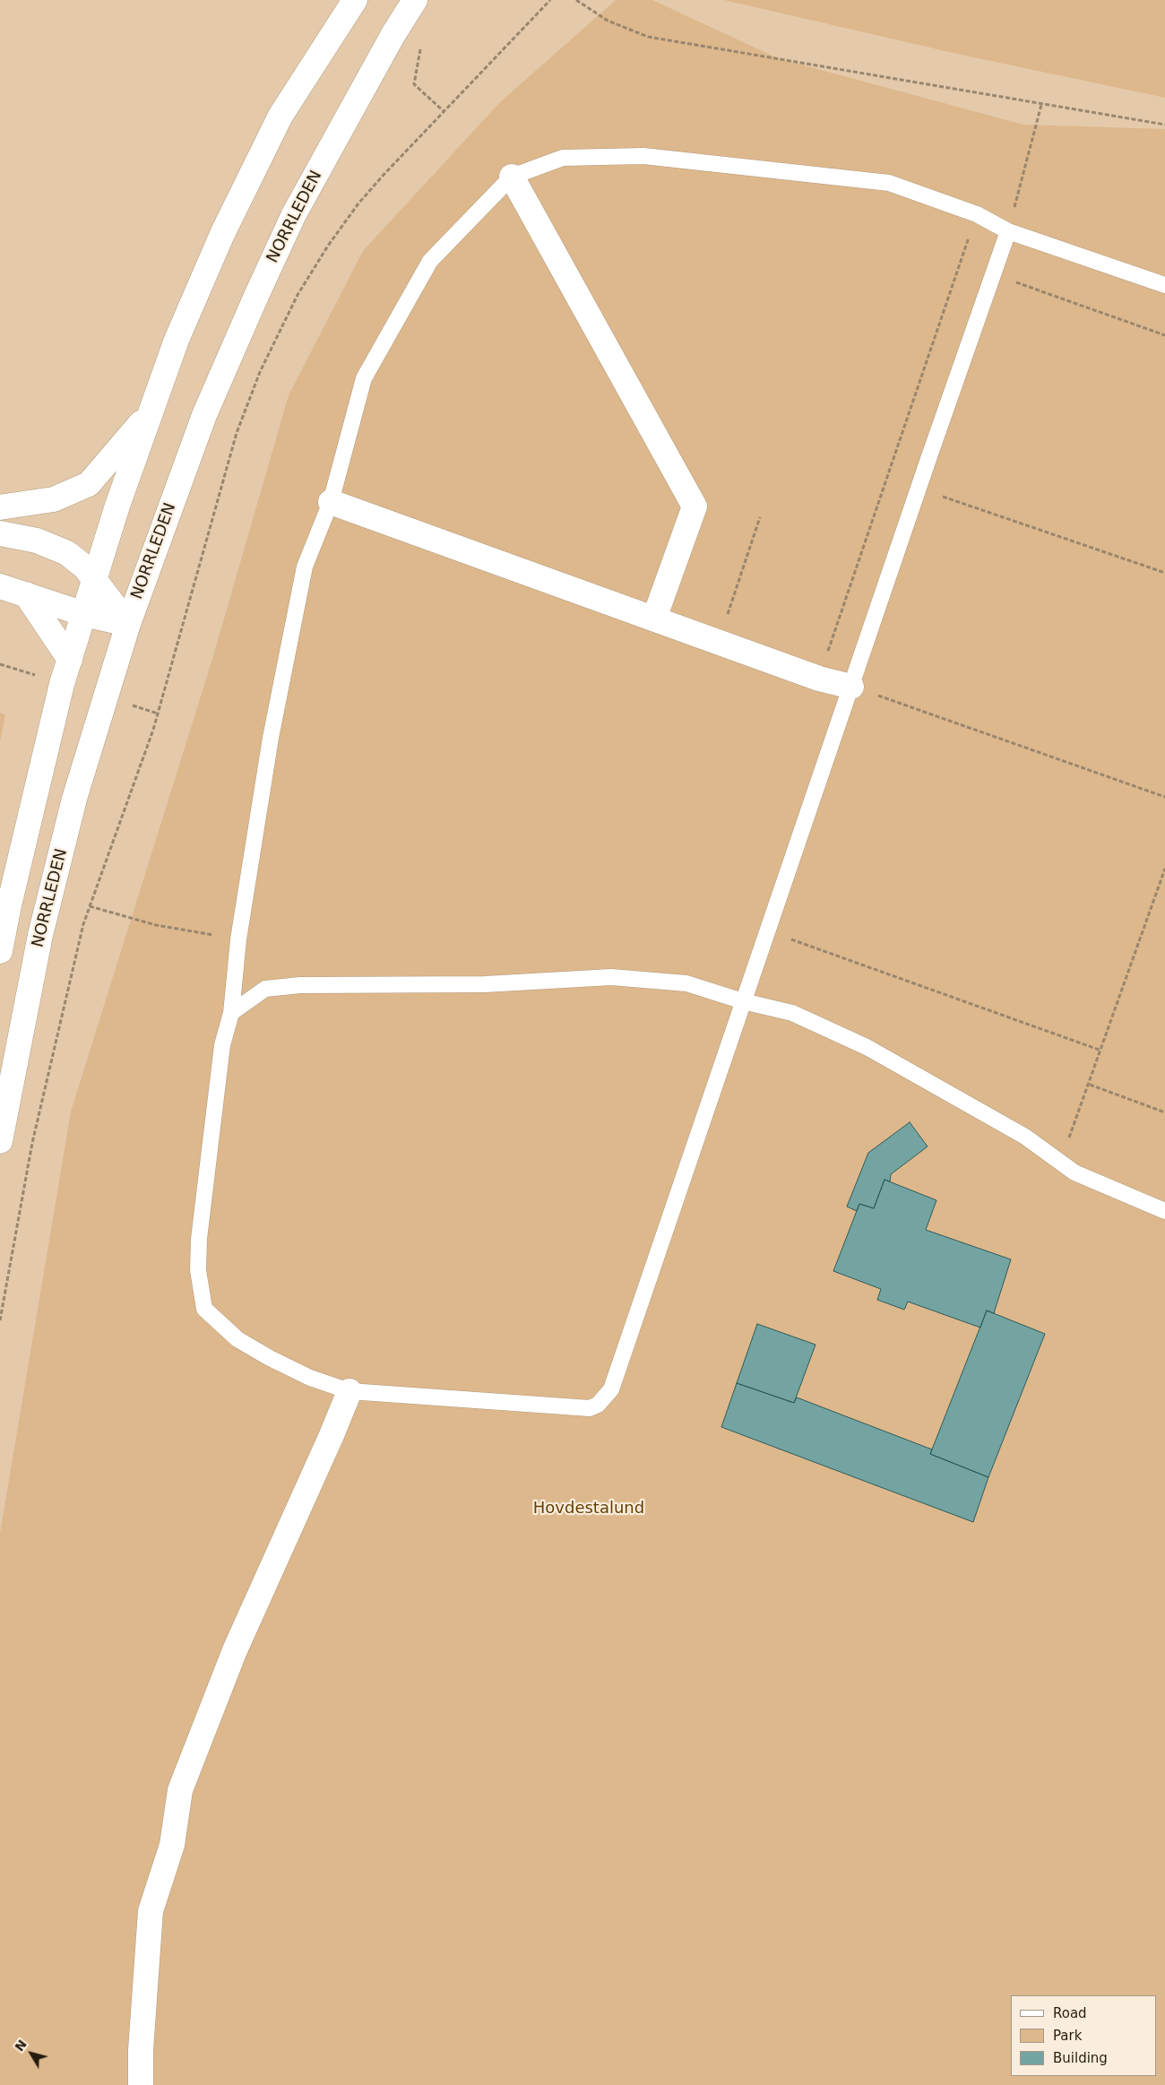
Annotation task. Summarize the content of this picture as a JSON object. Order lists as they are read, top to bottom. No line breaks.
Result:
{"streets":{"main road":["NORRLEDEN"]},"parks":["Hovdestalund"],"legend":["Road","Park","Building"],"north":"top left"}
